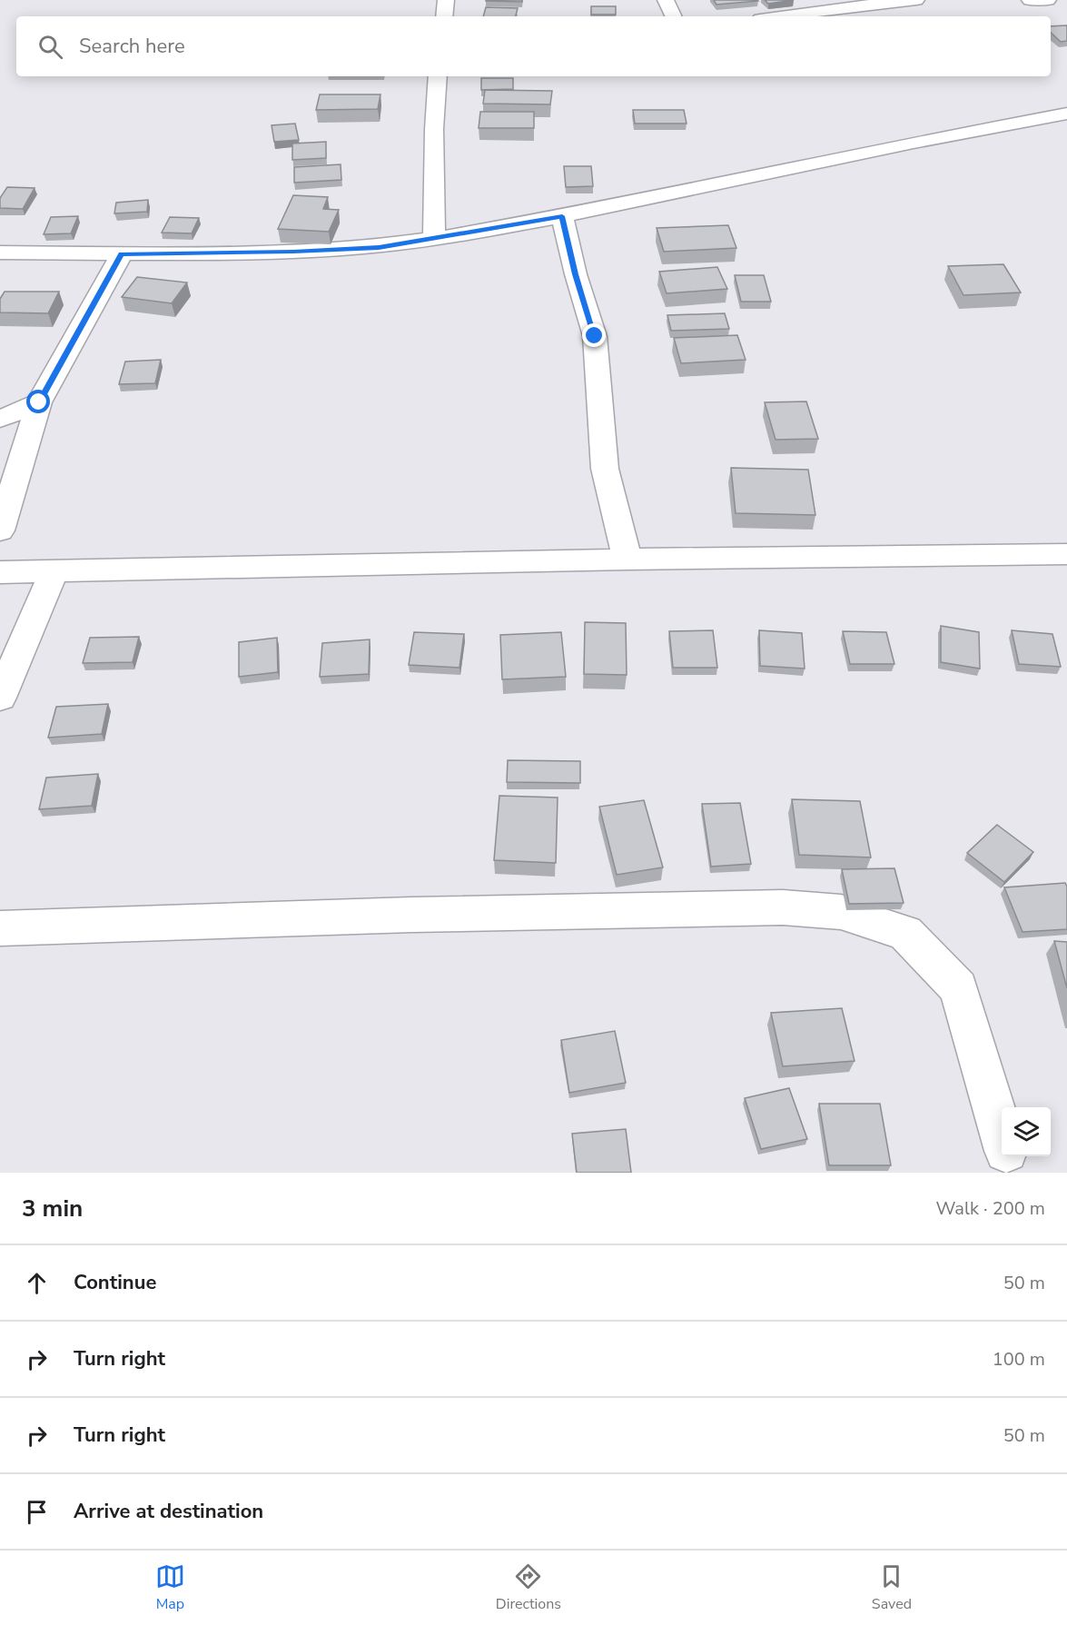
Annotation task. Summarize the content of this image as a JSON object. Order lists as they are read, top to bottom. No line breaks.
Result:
{"page":{"search":"Search here","heading":["3 min","Walk · 200 m"],"list":[["Continue","50 m"],["Turn right","100 m"],["Turn right","50 m"],"Arrive at destination"],"nav":["Map","Directions","Saved"]}}
